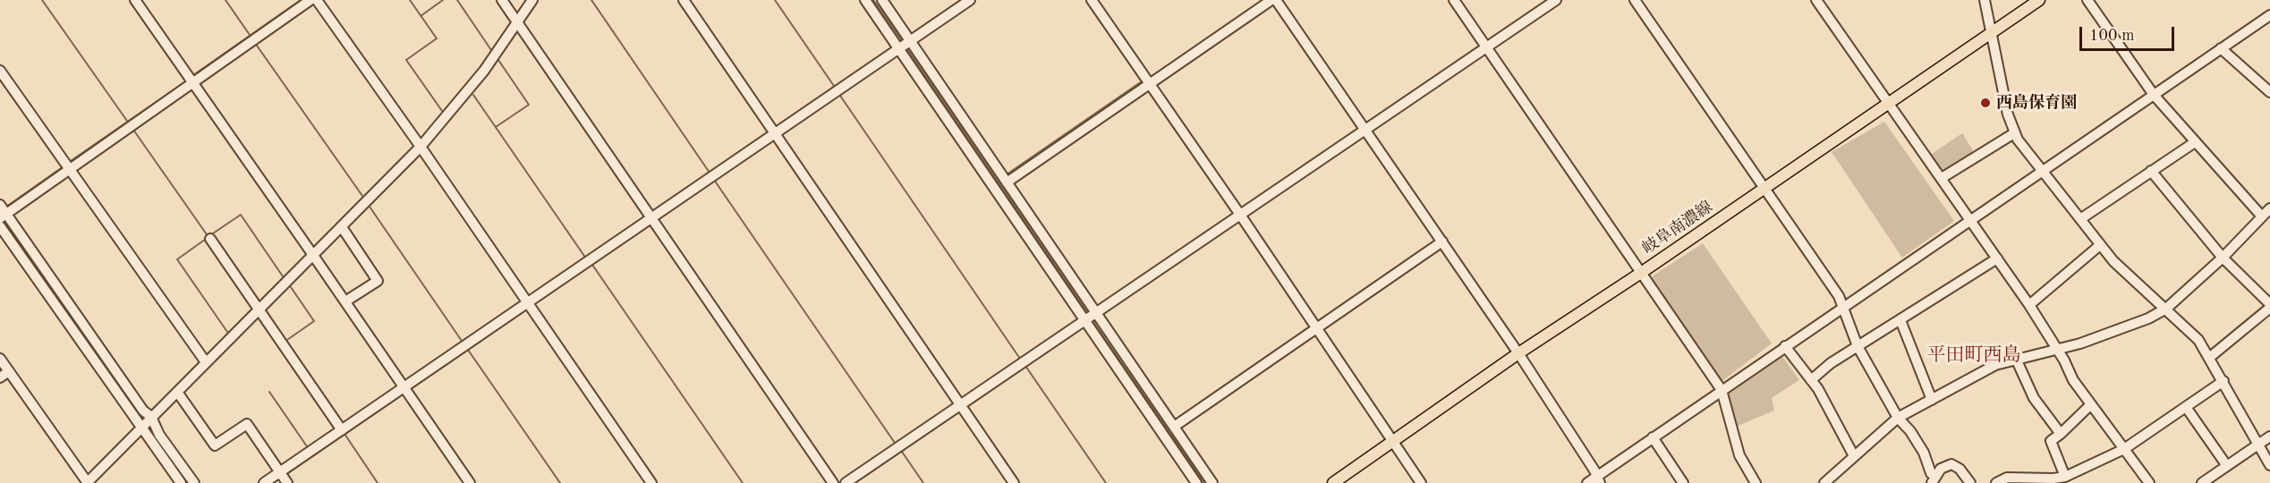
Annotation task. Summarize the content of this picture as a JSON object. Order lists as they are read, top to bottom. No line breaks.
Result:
{"streets":{"main road":["岐阜南濃線"]},"districts":["平田町西島"],"places":["西島保育園"],"scale_bar":"100 m"}
